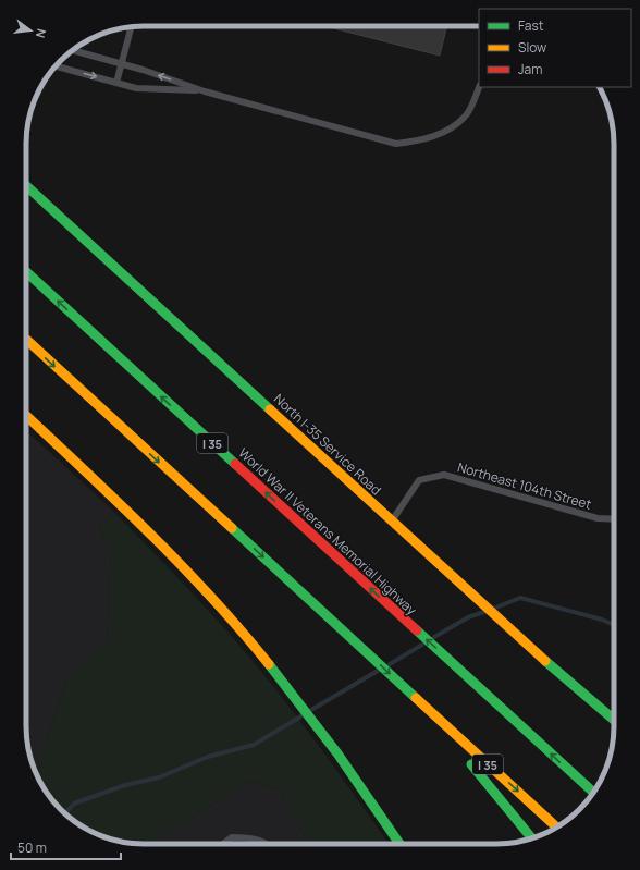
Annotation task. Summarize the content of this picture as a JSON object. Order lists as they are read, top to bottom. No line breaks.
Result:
{"streets":{"main road":["I 35","North I-35 Service Road","World War II Veterans Memorial Highway"],"lane":["Northeast 104th Street"]},"crossings":[["North I-35 Service Road","Northeast 104th Street"]],"legend":["Fast","Slow","Jam"],"scale_bar":"50 m","north":"right"}
